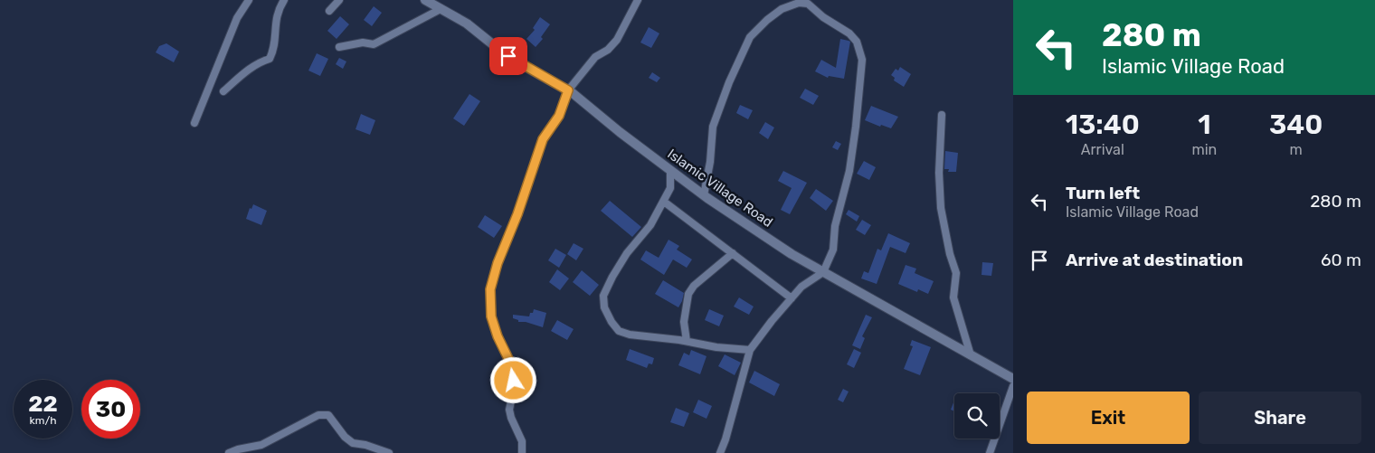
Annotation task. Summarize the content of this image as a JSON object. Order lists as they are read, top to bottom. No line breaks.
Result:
{"streets":{"street":["Islamic Village Road"]},"page":{"turn":["280 m","Islamic Village Road"],"eta":["13:40","Arrival","1","min","340","m"],"list":[{"name":"Turn left","note":"Islamic Village Road","value":"280 m"},{"name":"Arrive at destination","value":"60 m"}],"speed":"22 km/h","limit":"30","buttons":["Exit","Share"]}}
